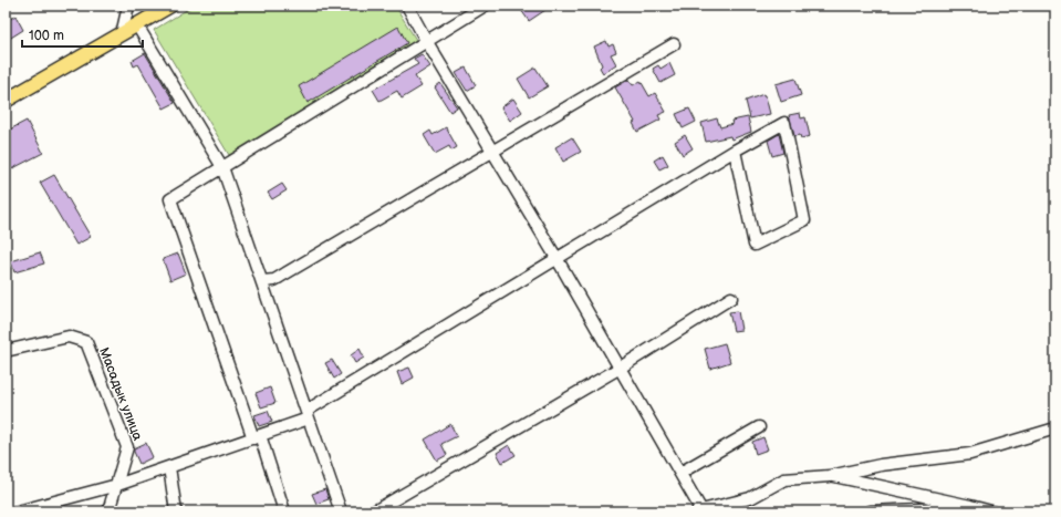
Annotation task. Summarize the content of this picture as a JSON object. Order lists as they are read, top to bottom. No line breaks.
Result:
{"streets":{"street":["Масадык улица"]},"scale_bar":"100 m"}
